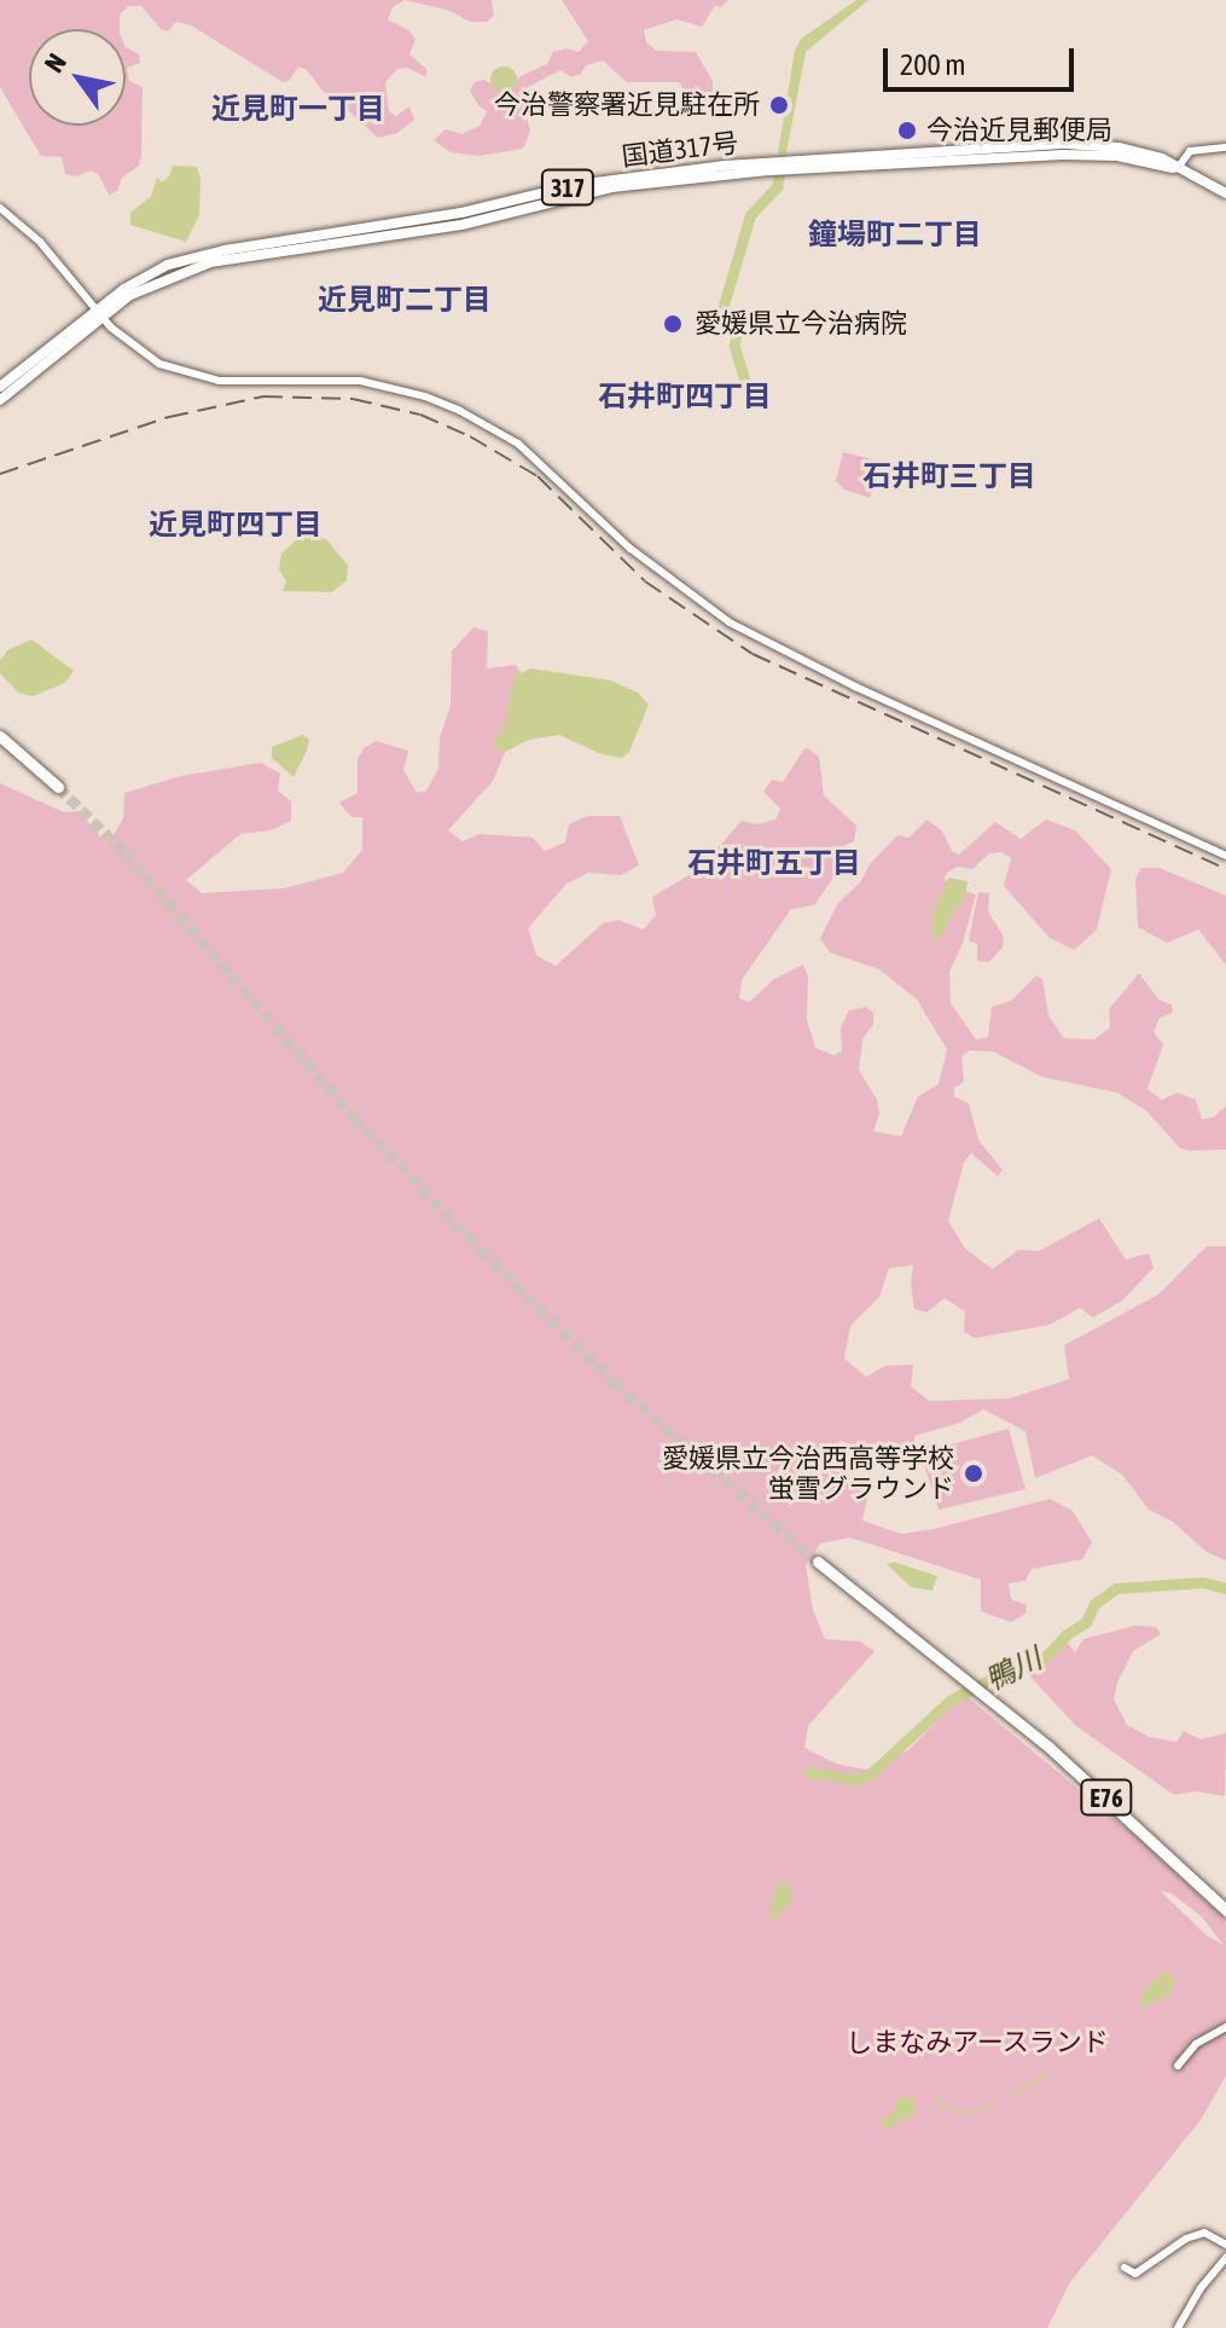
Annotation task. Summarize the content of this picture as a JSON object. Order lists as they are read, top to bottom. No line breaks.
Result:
{"streets":{"highway":["国道317号","317","E76"]},"districts":["近見町一丁目","鐘場町二丁目","近見町二丁目","石井町四丁目","石井町三丁目","近見町四丁目","石井町五丁目"],"water":["鴨川"],"parks":["しまなみアースランド"],"places":["今治警察署近見駐在所","今治近見郵便局","愛媛県立今治病院","愛媛県立今治西高等学校 蛍雪グラウンド"],"scale_bar":"200 m","north":"top left"}
